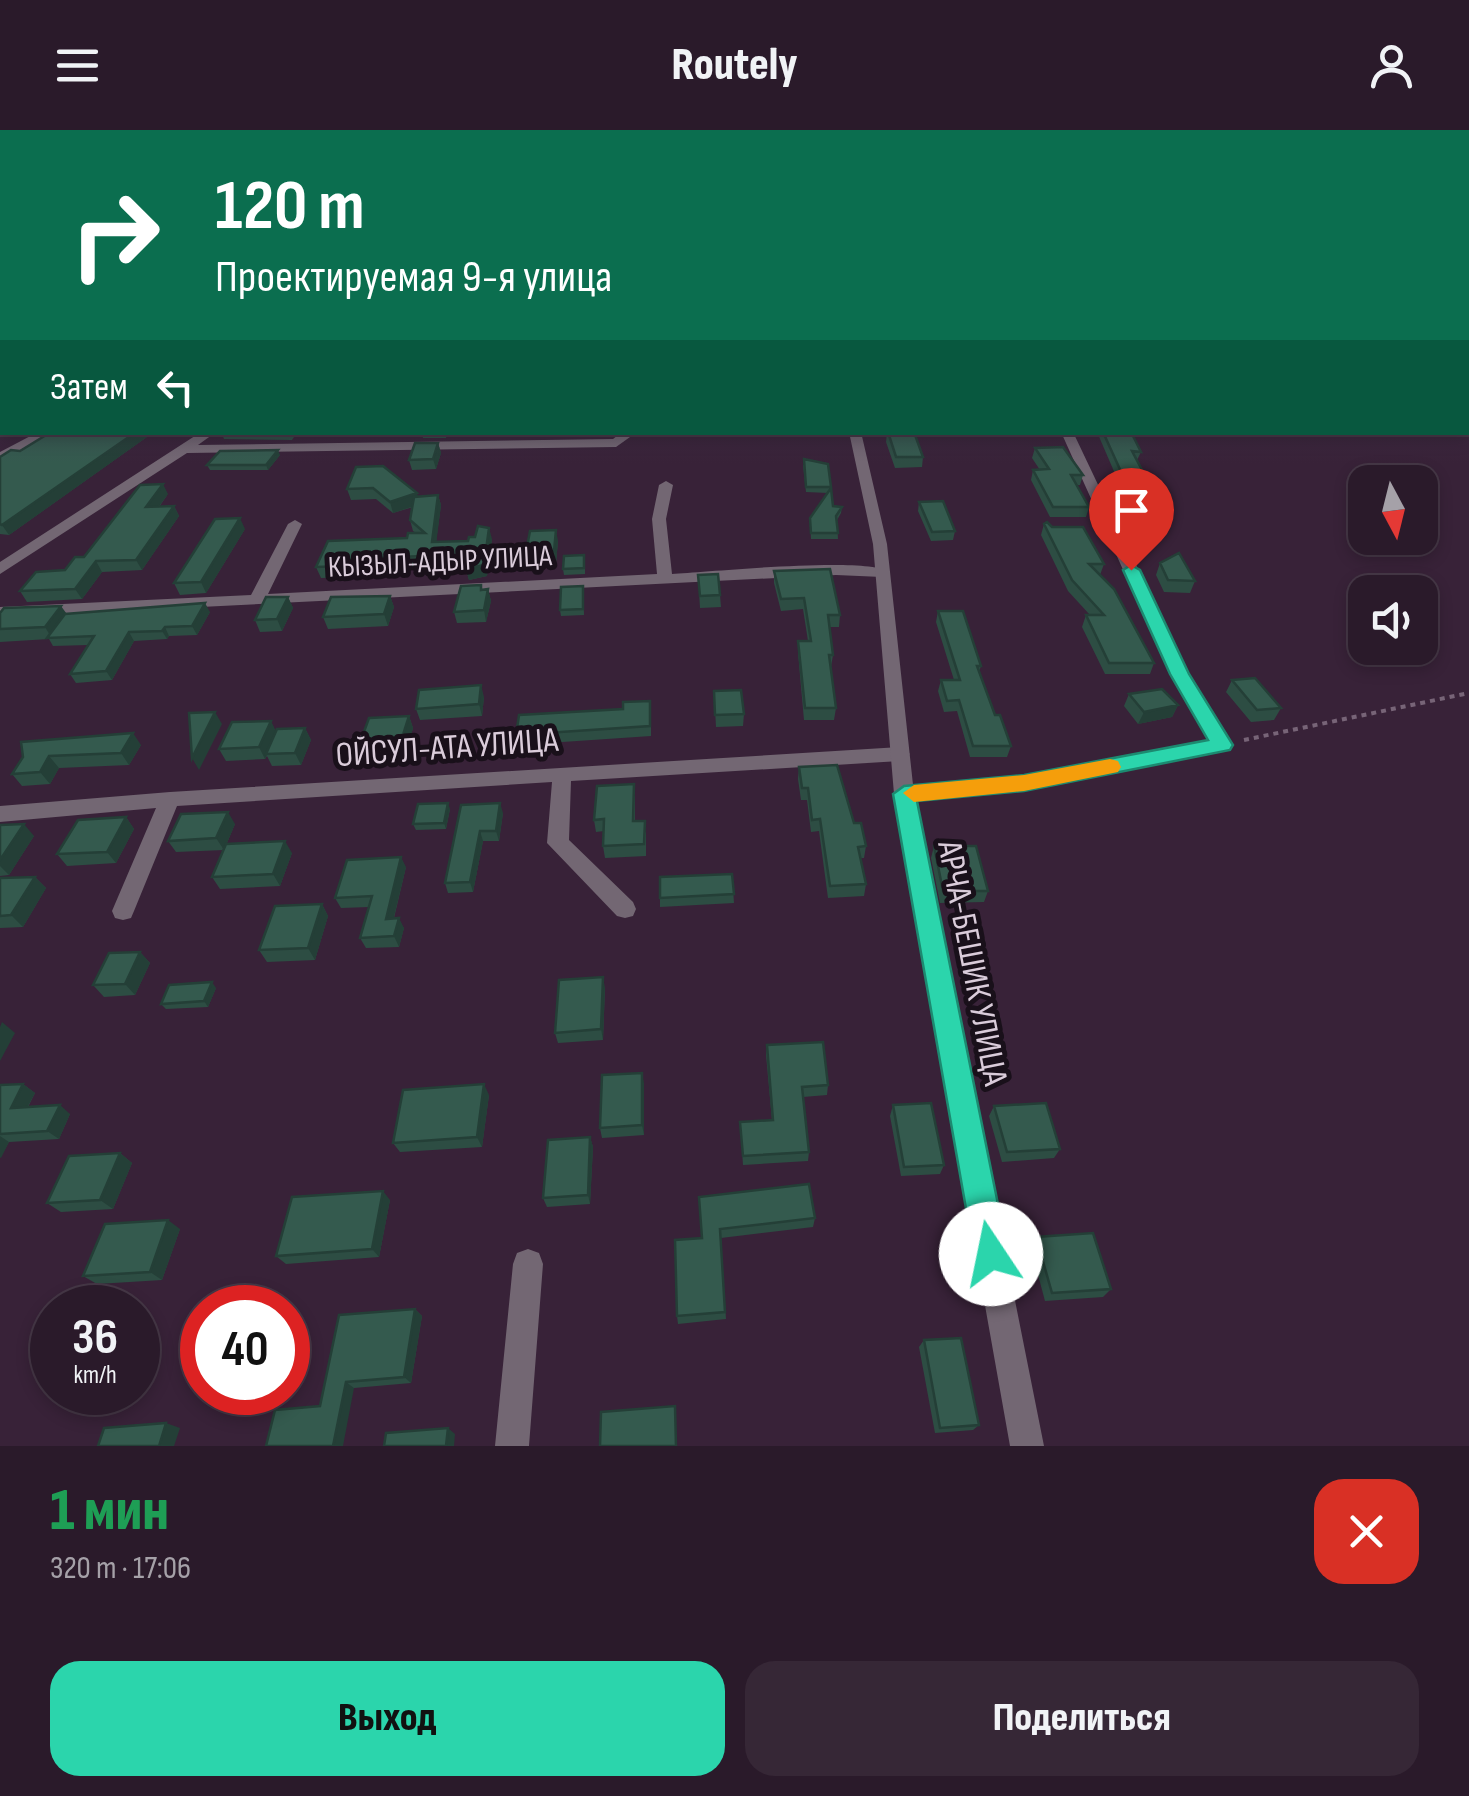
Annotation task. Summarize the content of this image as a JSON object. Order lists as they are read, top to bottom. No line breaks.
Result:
{"streets":{"street":["КЫЗЫЛ-АДЫР УЛИЦА","ОЙСУЛ-АТА УЛИЦА","АРЧА-БЕШИК УЛИЦА"]},"crossings":[["КЫЗЫЛ-АДЫР УЛИЦА","АРЧА-БЕШИК УЛИЦА"],["ОЙСУЛ-АТА УЛИЦА","АРЧА-БЕШИК УЛИЦА"]],"north":"bottom","page":{"header":"Routely","turn":["120 m","Проектируемая 9-я улица"],"then":"Затем","speed":"36 km/h","limit":"40","heading":["1 мин","320 m · 17:06"],"buttons":["Выход","Поделиться"]}}
